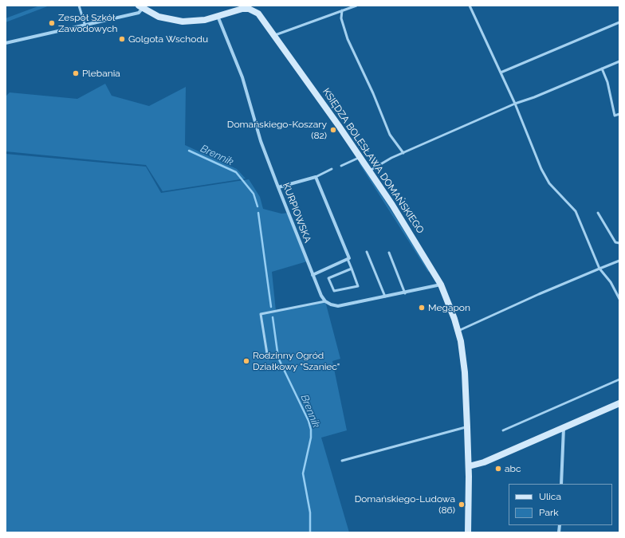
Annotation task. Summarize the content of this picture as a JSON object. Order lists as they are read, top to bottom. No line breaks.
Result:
{"streets":{"main road":["KSIĘDZA BOLESŁAWA DOMAŃSKIEGO"],"street":["KURPIOWSKA"]},"water":["Brennik"],"places":["Zespół Szkół Zawodowych","Golgota Wschodu","Plebania","Domańskiego-Koszary (82)","Megapon","Rodzinny Ogród Działkowy \"Szaniec\"","abc","Domańskiego-Ludowa (86)"],"legend":["Ulica","Park"]}
